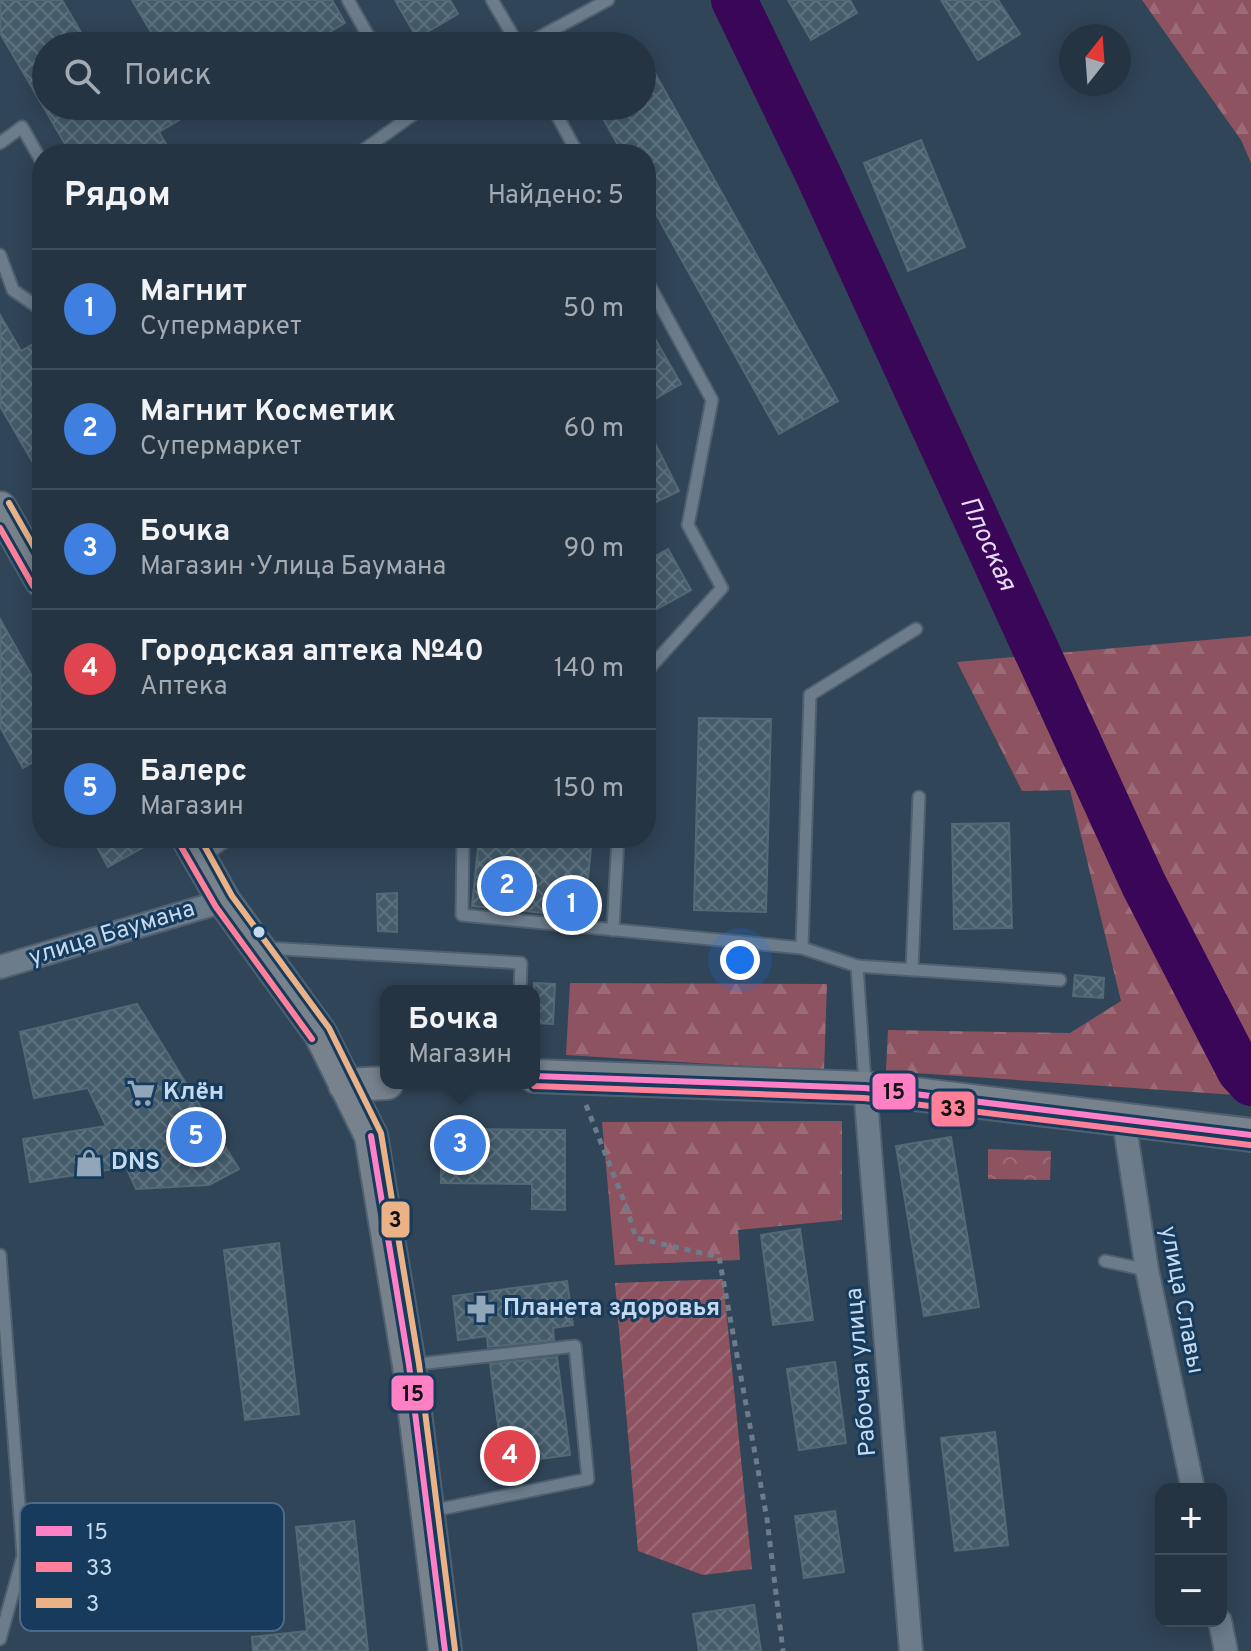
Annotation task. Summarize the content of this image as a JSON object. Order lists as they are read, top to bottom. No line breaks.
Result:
{"streets":{"street":["улица Баумана","улица Славы","Рабочая улица"]},"water":["Плоская"],"places":{"supermarket":["Клён"],"shop":["DNS"],"pharmacy":["Планета здоровья"]},"lines":["transit line 3","transit line 33","transit line 15"],"legend":["15","33","3"],"north":"top","page":{"search":"Поиск","heading":["Рядом","Найдено: 5"],"list":[{"mark":"1","name":"Магнит","note":"Супермаркет","value":"50 m"},{"mark":"2","name":"Магнит Косметик","note":"Супермаркет","value":"60 m"},{"mark":"3","name":"Бочка","note":"Магазин · Улица Баумана","value":"90 m"},{"mark":"4","name":"Городская аптека №40","note":"Аптека","value":"140 m"},{"mark":"5","name":"Балерс","note":"Магазин","value":"150 m"}],"pins":["2","1","5","3","4"],"popup":["Бочка","Магазин"],"map_buttons":["+","−"]}}
